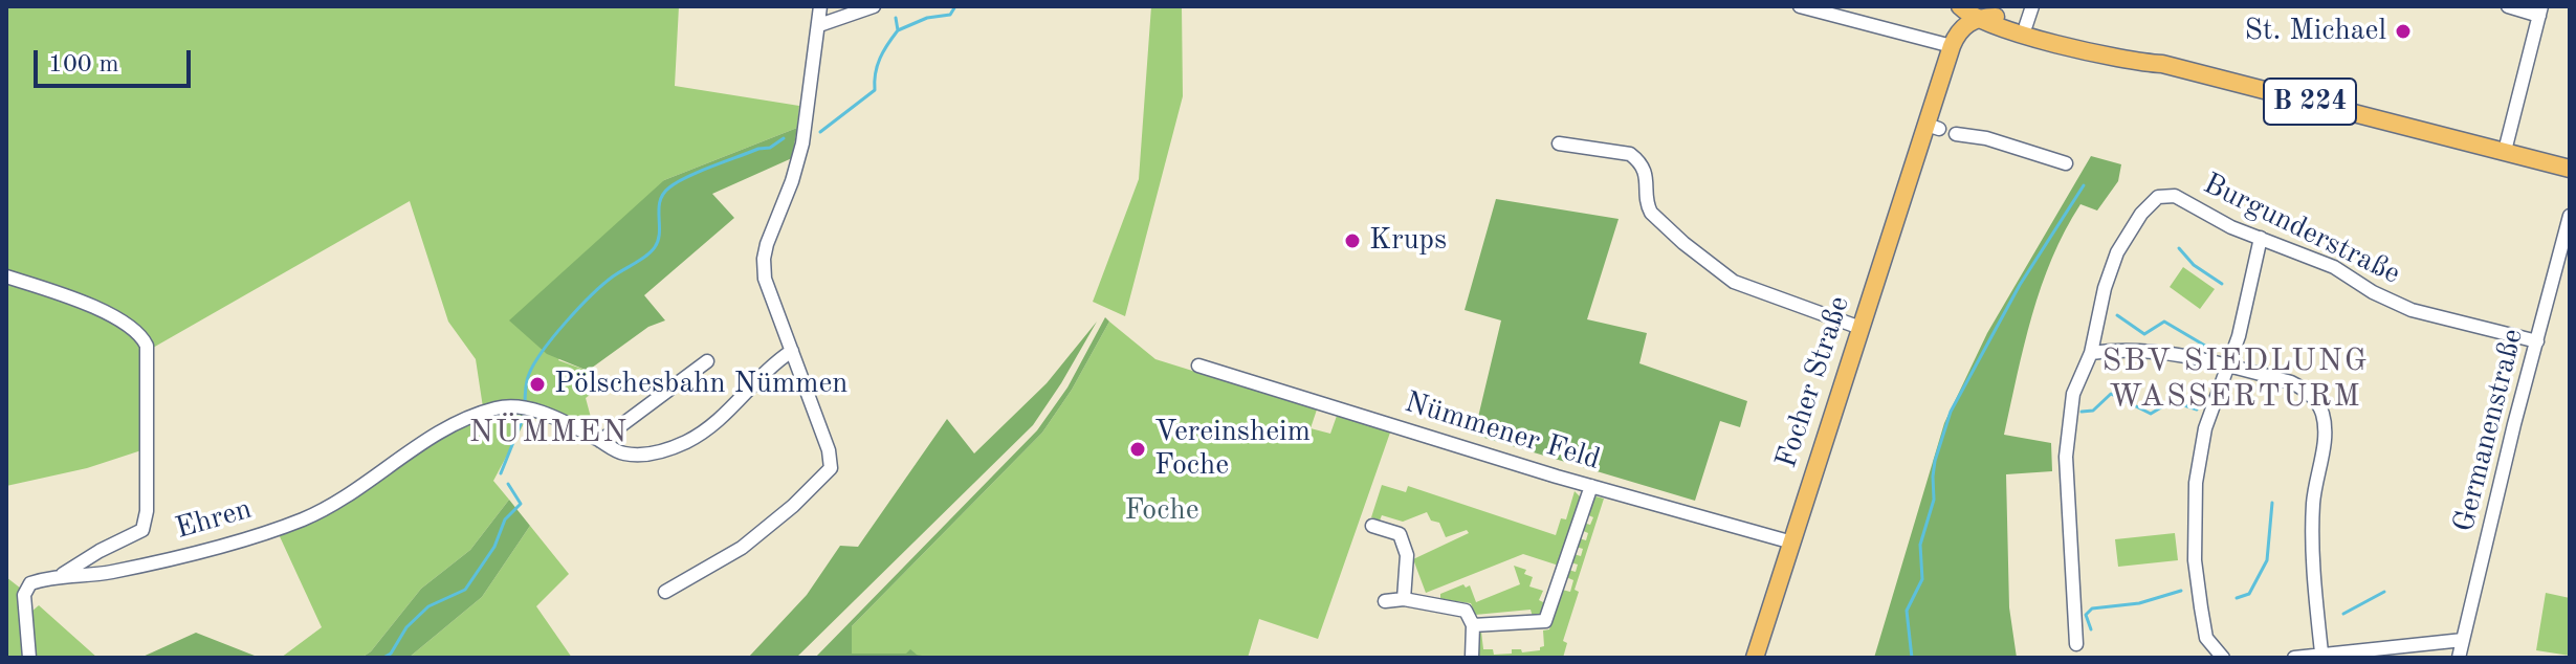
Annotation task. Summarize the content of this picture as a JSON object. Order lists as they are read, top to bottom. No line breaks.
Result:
{"streets":{"main road":["B 224","Focher Straße"],"street":["Burgunderstraße","Germanenstraße","Nümmener Feld","Ehren"]},"crossings":[["B 224","Focher Straße"],["Burgunderstraße","Germanenstraße"],["Focher Straße","Nümmener Feld"]],"districts":["SBV SIEDLUNG WASSERTURM","NÜMMEN"],"parks":["Foche"],"places":["St. Michael","Krups","Pölschesbahn Nümmen","Vereinsheim Foche"],"scale_bar":"100 m"}
